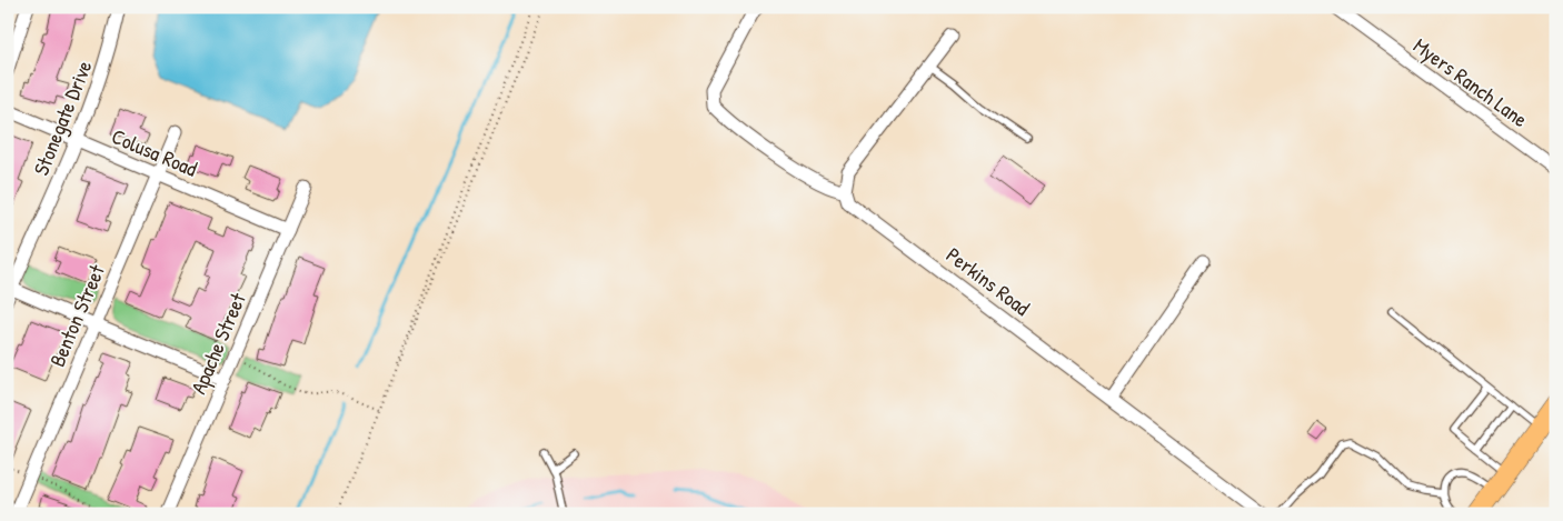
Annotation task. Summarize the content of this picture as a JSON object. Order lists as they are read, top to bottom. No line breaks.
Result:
{"streets":{"street":["Myers Ranch Lane","Stonegate Drive","Colusa Road","Perkins Road","Benton Street","Apache Street"]},"crossings":[["Stonegate Drive","Colusa Road"],["Colusa Road","Benton Street"],["Colusa Road","Apache Street"]]}
